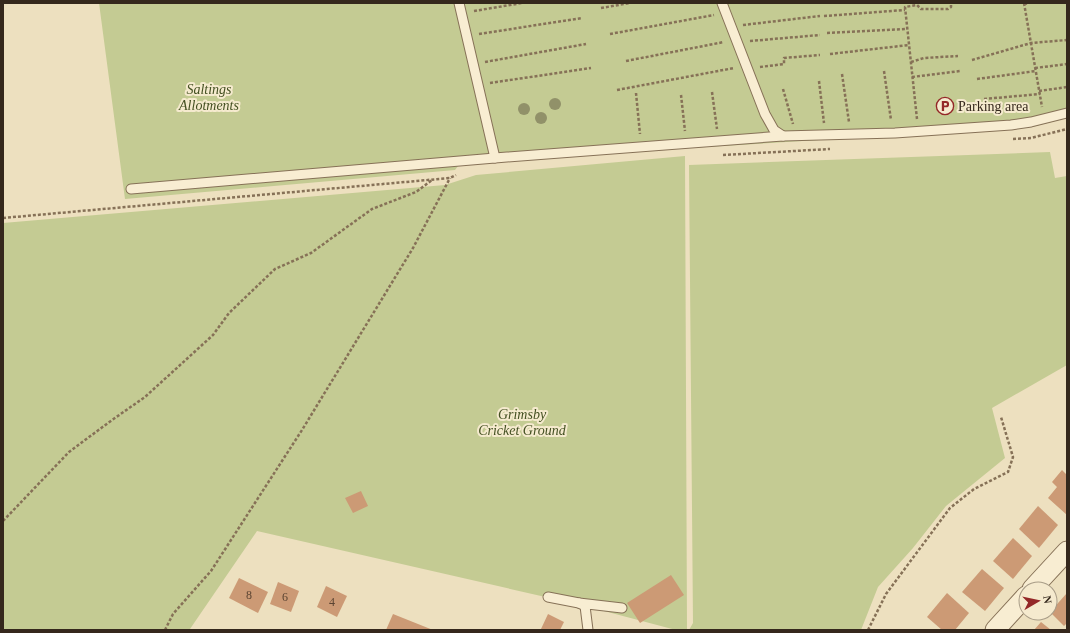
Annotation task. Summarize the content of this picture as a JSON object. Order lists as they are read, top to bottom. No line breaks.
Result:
{"parks":["Saltings Allotments","Grimsby Cricket Ground"],"places":{"parking":["Parking area"]},"house_numbers":["8","6","4"],"north":"right"}
